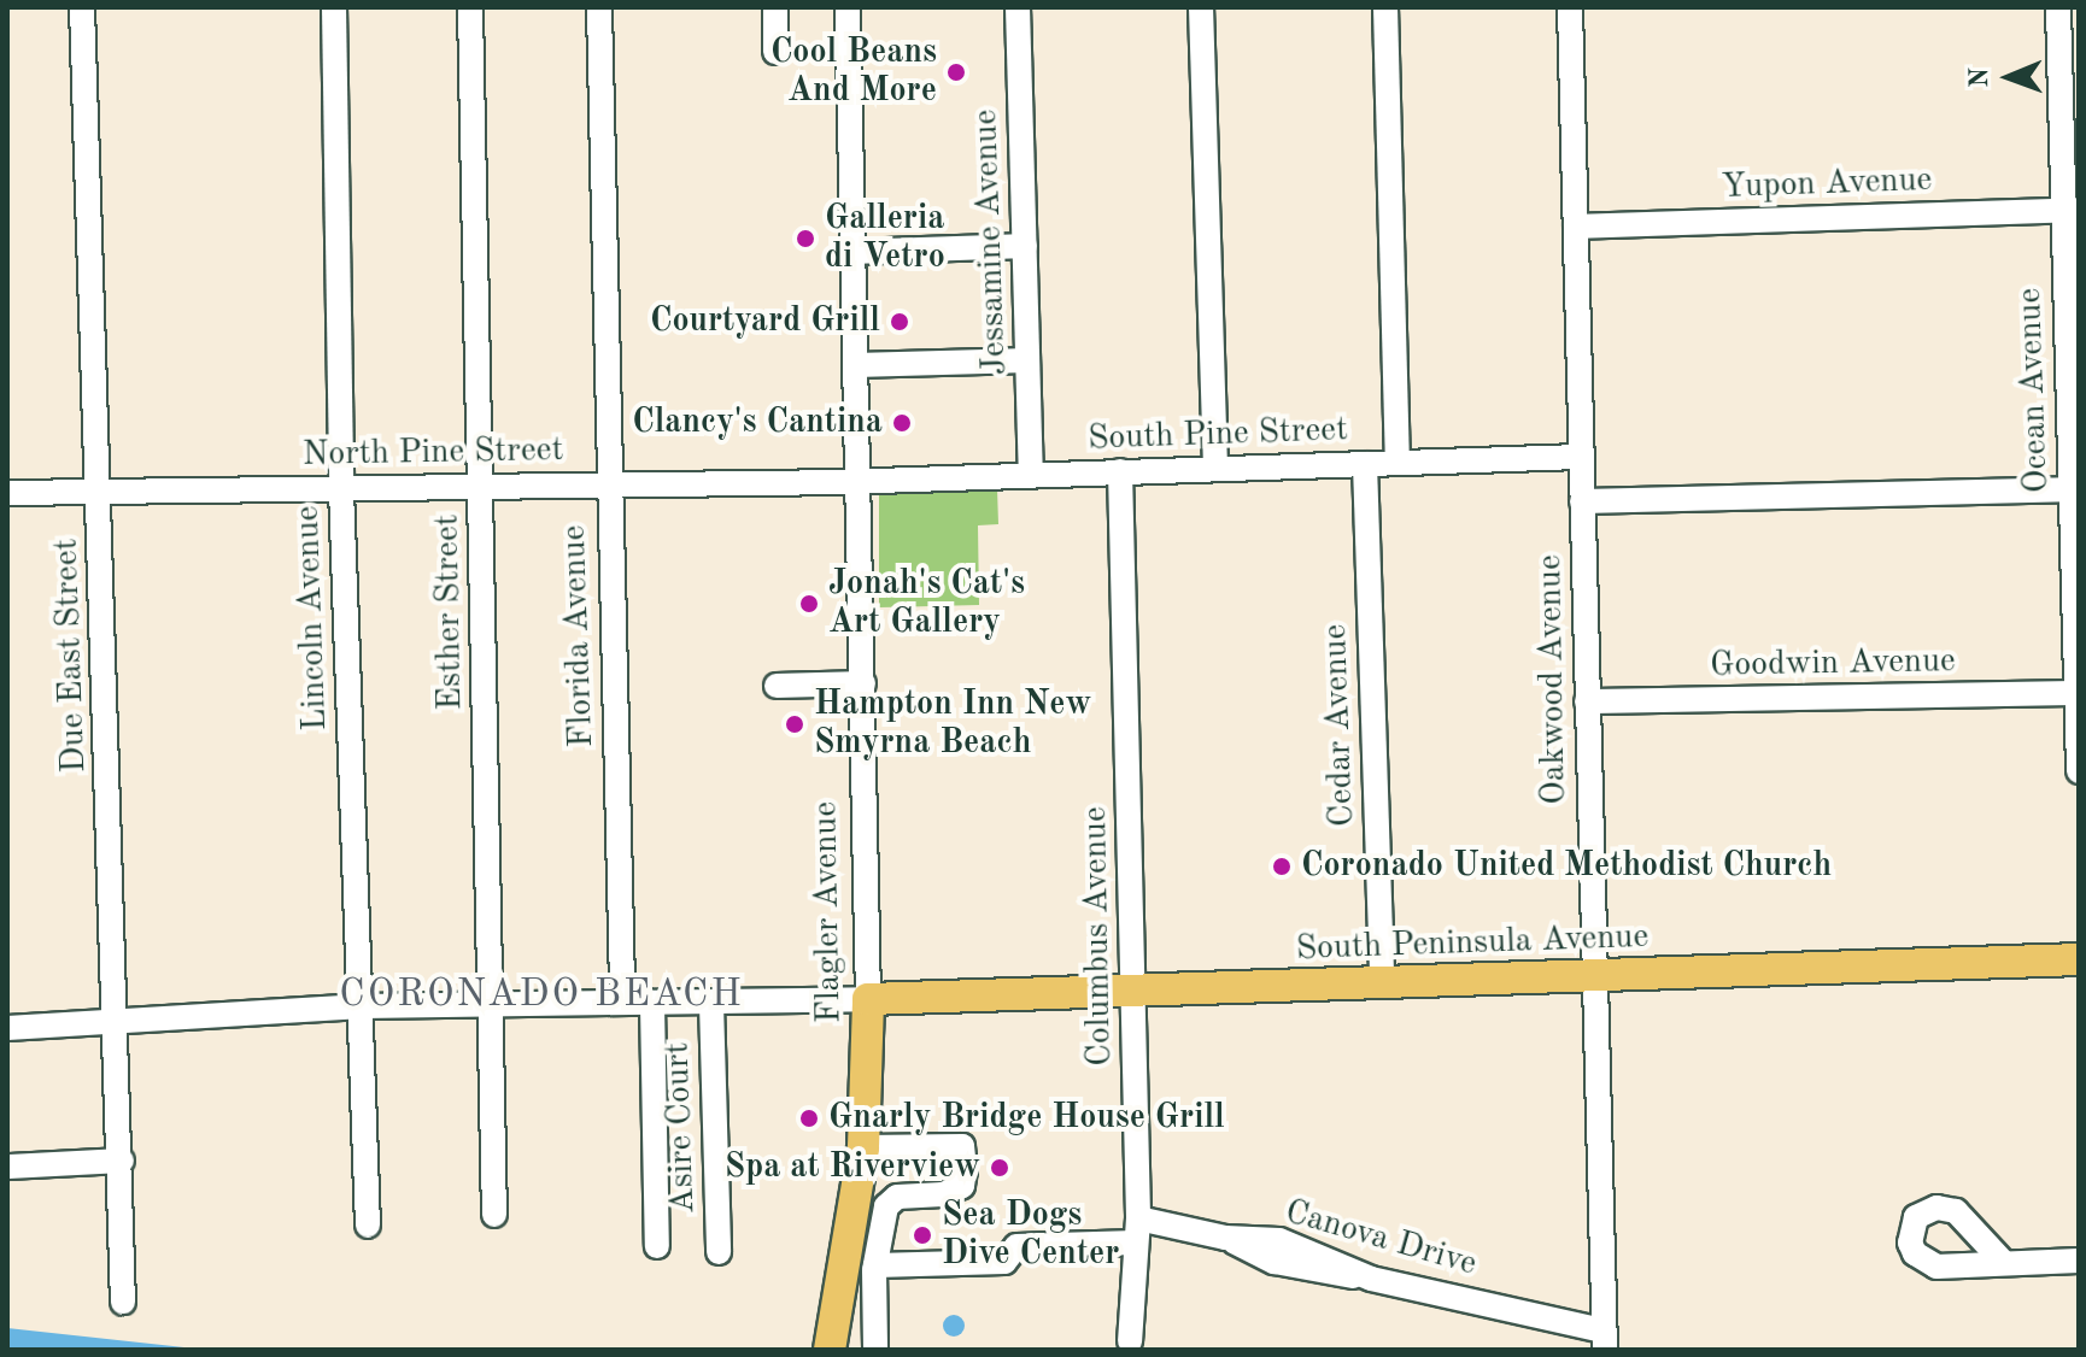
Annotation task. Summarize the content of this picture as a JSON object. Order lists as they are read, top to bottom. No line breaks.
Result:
{"streets":{"main road":["Flagler Avenue","South Peninsula Avenue"],"street":["Yupon Avenue","Jessamine Avenue","Ocean Avenue","South Pine Street","North Pine Street","Esther Street","Lincoln Avenue","Florida Avenue","Due East Street","Goodwin Avenue","Oakwood Avenue","Cedar Avenue","Columbus Avenue","Asire Court","Canova Drive"]},"crossings":[["Yupon Avenue","Ocean Avenue"],["Yupon Avenue","Oakwood Avenue"],["Jessamine Avenue","South Pine Street"],["Ocean Avenue","Goodwin Avenue"],["South Pine Street","North Pine Street"],["South Pine Street","Oakwood Avenue"],["South Pine Street","Cedar Avenue"],["South Pine Street","Flagler Avenue"],["South Pine Street","Columbus Avenue"],["North Pine Street","Esther Street"],["North Pine Street","Lincoln Avenue"],["North Pine Street","Florida Avenue"],["North Pine Street","Due East Street"],["North Pine Street","Flagler Avenue"],["Goodwin Avenue","Oakwood Avenue"],["Oakwood Avenue","South Peninsula Avenue"],["Oakwood Avenue","Canova Drive"],["Cedar Avenue","South Peninsula Avenue"],["Flagler Avenue","South Peninsula Avenue"],["Columbus Avenue","South Peninsula Avenue"],["Columbus Avenue","Canova Drive"]],"districts":["CORONADO BEACH"],"places":["Cool Beans And More","Galleria di Vetro","Courtyard Grill","Clancy's Cantina","Jonah's Cat's Art Gallery","Hampton Inn New Smyrna Beach","Coronado United Methodist Church","Gnarly Bridge House Grill","Spa at Riverview","Sea Dogs Dive Center"],"north":"left"}
